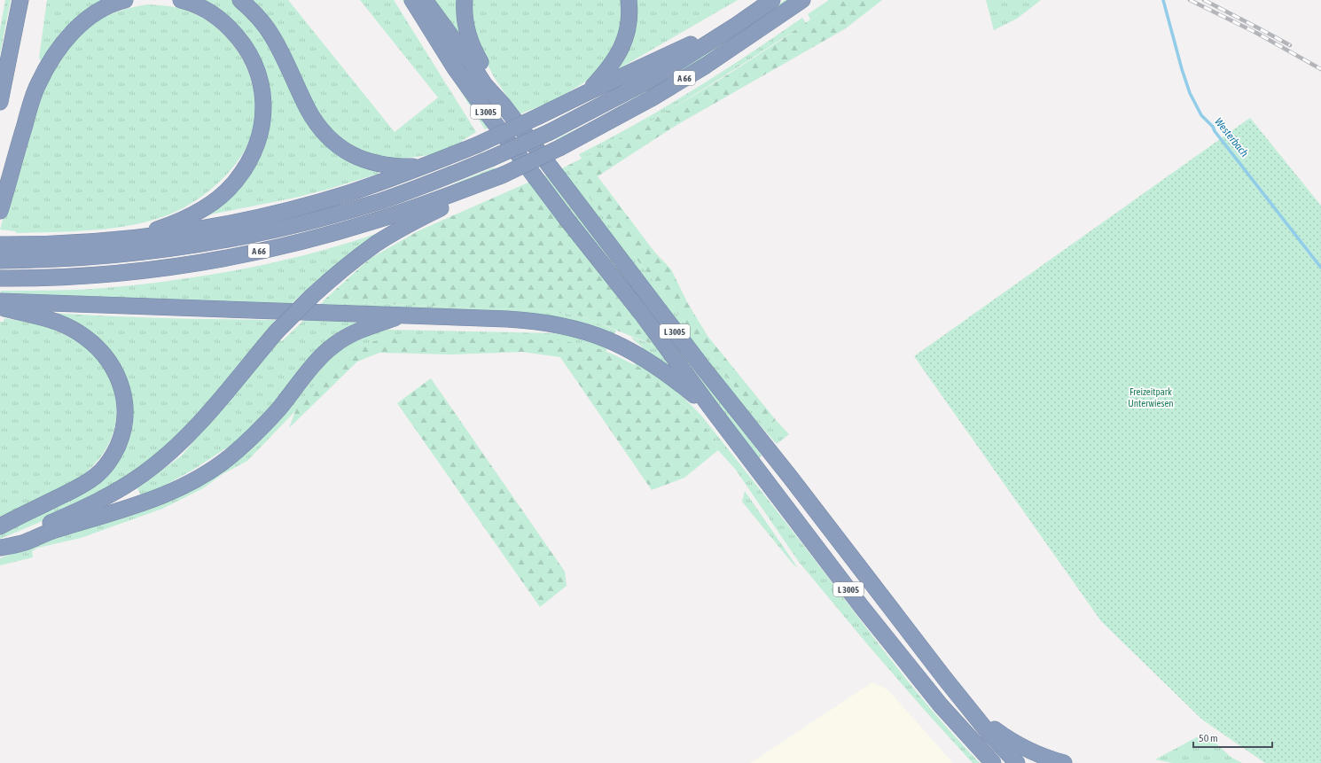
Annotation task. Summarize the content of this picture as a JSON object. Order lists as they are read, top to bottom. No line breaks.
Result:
{"streets":{"highway":["A 66","L 3005"]},"water":["Westerbach"],"parks":["Freizeitpark Unterwiesen"],"scale_bar":"50 m"}
